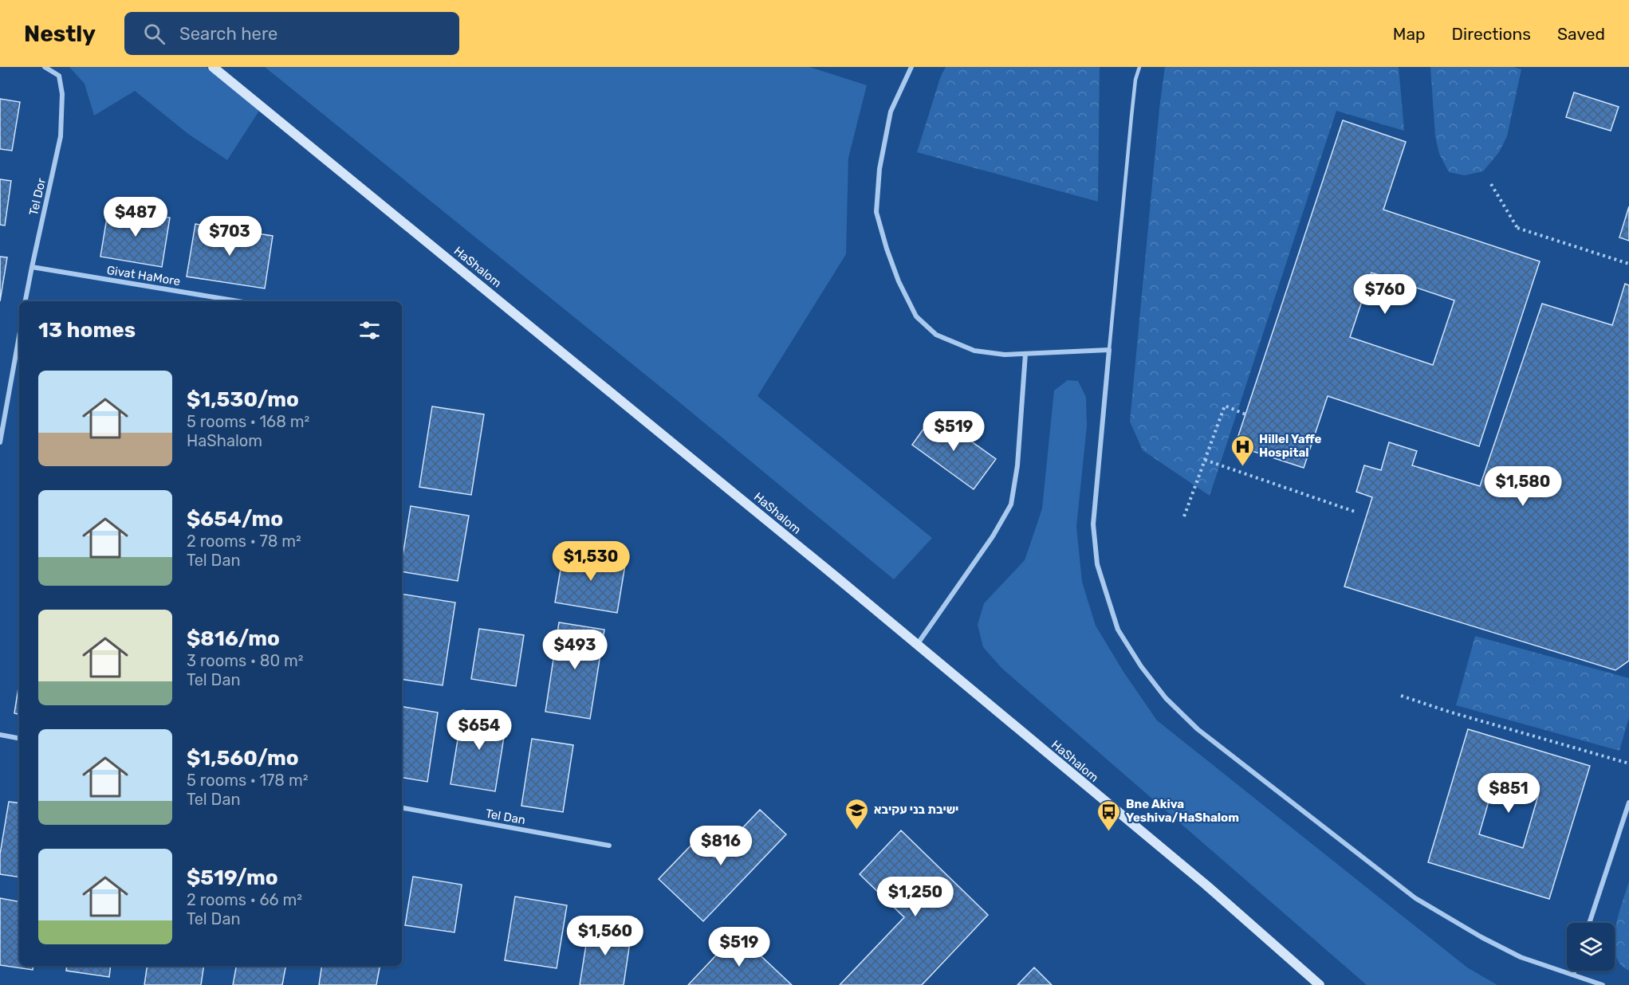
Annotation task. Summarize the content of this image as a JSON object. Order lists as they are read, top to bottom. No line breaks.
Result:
{"streets":{"street":["Tel Dor","HaShalom","Givat HaMore","Tel Dan"]},"crossings":[["Tel Dor","Givat HaMore"]],"places":{"hospital":["Hillel Yaffe Hospital"],"school or university":["ישיבת בני עקיבא"],"bus stop":["Bne Akiva Yeshiva/HaShalom"]},"page":{"header":"Nestly","search":"Search here","nav":["Map","Directions","Saved"],"price":["$487","$703","$760","$519","$1,580","$1,530","$493","$654","$851","$816","$1,250","$1,560","$519"],"heading":"13 homes","list":[{"name":"$1,530/mo","note":"5 rooms · 168 m² · HaShalom"},{"name":"$654/mo","note":"2 rooms · 78 m² · Tel Dan"},{"name":"$816/mo","note":"3 rooms · 80 m² · Tel Dan"},{"name":"$1,560/mo","note":"5 rooms · 178 m² · Tel Dan"},{"name":"$519/mo","note":"2 rooms · 66 m² · Tel Dan"}]}}
